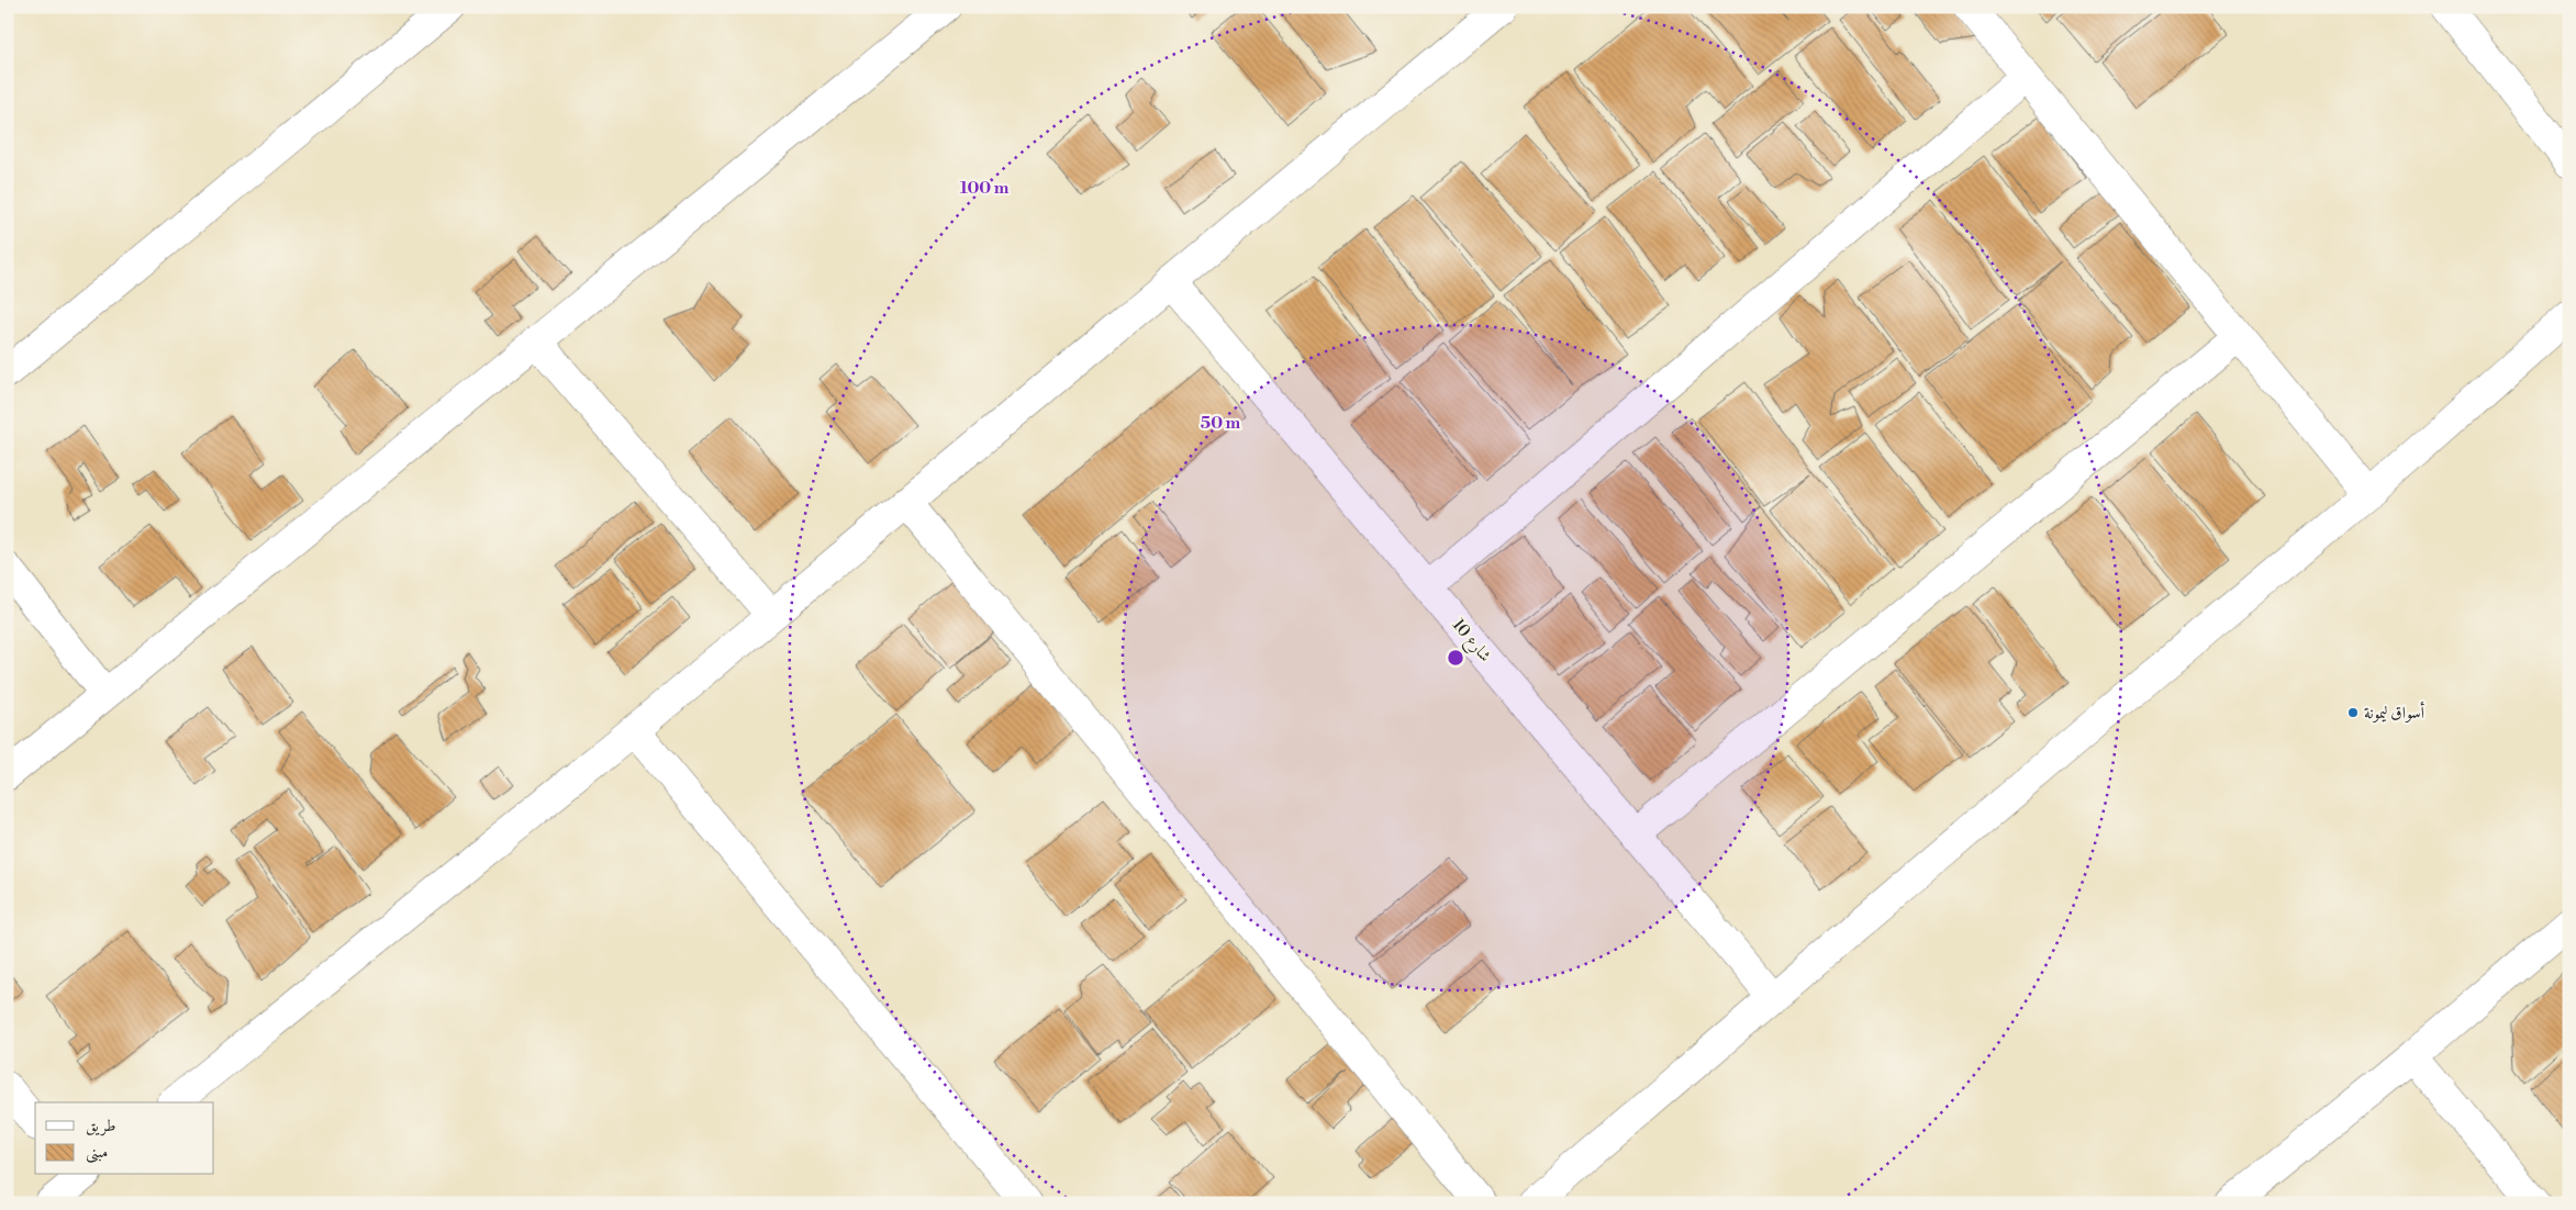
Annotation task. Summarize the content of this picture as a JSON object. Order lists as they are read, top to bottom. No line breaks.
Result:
{"streets":{"street":["شارع 10"]},"places":["أسواق ليمونة"],"legend":["طريق","مبنى"],"rings":["100 m","50 m"]}
